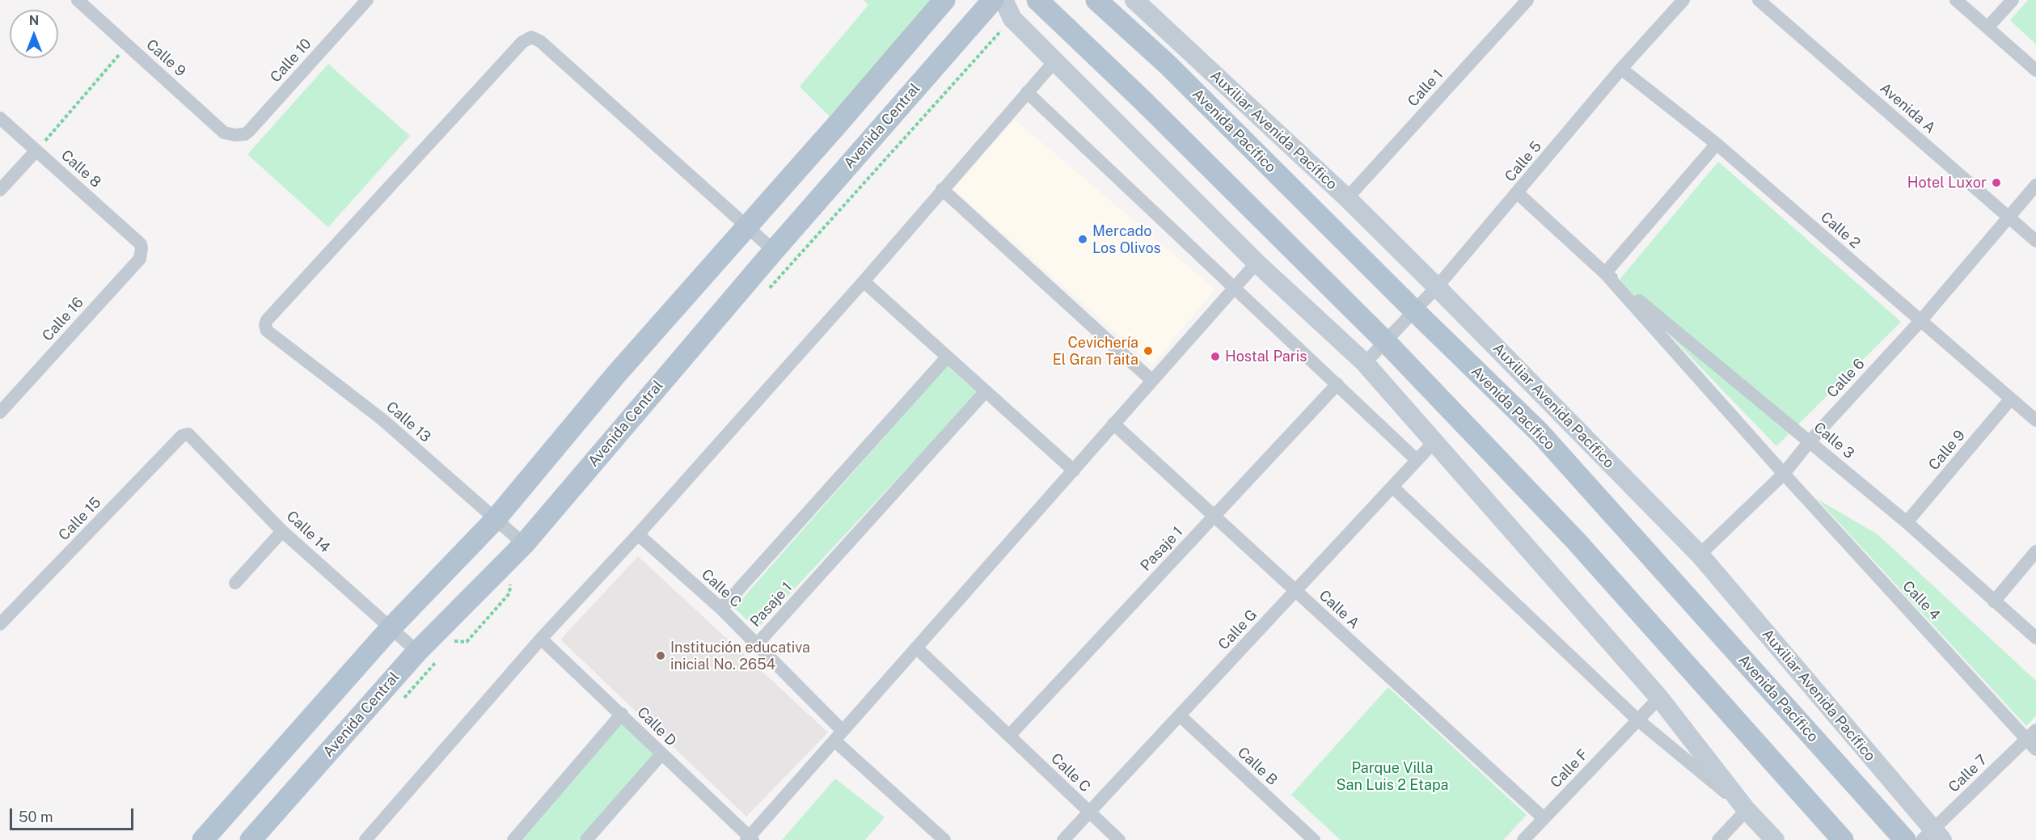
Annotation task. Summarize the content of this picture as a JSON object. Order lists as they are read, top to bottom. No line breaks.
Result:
{"streets":{"main road":["Avenida Central","Auxiliar Avenida Pacífico","Avenida Pacífico"],"street":["Calle 9","Calle 10","Calle 1","Avenida A","Calle 5","Calle 8","Calle 2","Calle 16","Calle 6","Calle 13","Calle 3","Calle 15","Calle 14","Pasaje 1","Calle C","Calle 4","Calle A","Calle G","Calle D","Calle B","Calle F","Calle 7"]},"crossings":[["Calle 9","Calle 10"],["Calle 9","Calle 2"],["Calle 9","Calle 3"],["Calle 1","Auxiliar Avenida Pacífico"],["Avenida A","Calle 6"],["Avenida Central","Calle 13"],["Avenida Central","Calle 14"],["Auxiliar Avenida Pacífico","Calle 5"],["Auxiliar Avenida Pacífico","Calle 6"],["Auxiliar Avenida Pacífico","Calle 7"],["Avenida Pacífico","Calle 5"],["Calle 5","Calle 2"],["Calle 5","Calle 3"],["Calle 8","Calle 16"],["Calle 2","Calle 6"],["Calle 6","Calle 3"],["Calle 6","Calle 4"],["Calle 3","Calle 4"],["Calle 15","Calle 14"],["Pasaje 1","Calle C"],["Pasaje 1","Calle A"],["Calle C","Calle G"],["Calle 4","Calle 7"],["Calle A","Calle G"],["Calle A","Calle F"],["Calle G","Calle B"]],"parks":["Parque Villa San Luis 2 Etapa"],"places":["Hotel Luxor","Mercado Los Olivos","Cevichería El Gran Taita","Hostal Paris","Institución educativa inicial No. 2654"],"scale_bar":"50 m","north":"top"}
